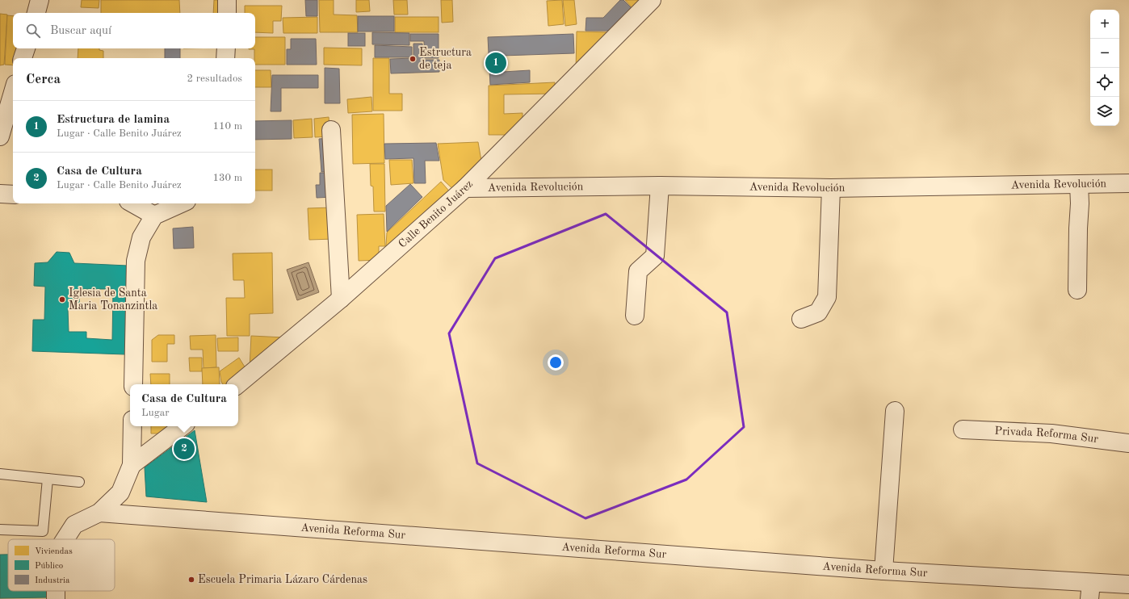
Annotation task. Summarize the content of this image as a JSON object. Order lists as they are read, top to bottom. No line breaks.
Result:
{"streets":{"street":["Avenida Revolución","Calle Benito Juárez","Privada Reforma Sur","Avenida Reforma Sur"]},"crossings":[["Avenida Revolución","Calle Benito Juárez"]],"places":["Estructura de teja","Iglesia de Santa Maria Tonanzintla","Escuela Primaria Lázaro Cárdenas"],"legend":["Viviendas","Público","Industria"],"page":{"map_buttons":["+","−"],"search":"Buscar aquí","pins":["1","2"],"heading":["Cerca","2 resultados"],"list":[{"mark":"1","name":"Estructura de lamina","note":"Lugar · Calle Benito Juárez","value":"110 m"},{"mark":"2","name":"Casa de Cultura","note":"Lugar · Calle Benito Juárez","value":"130 m"}],"popup":["Casa de Cultura","Lugar"]}}
